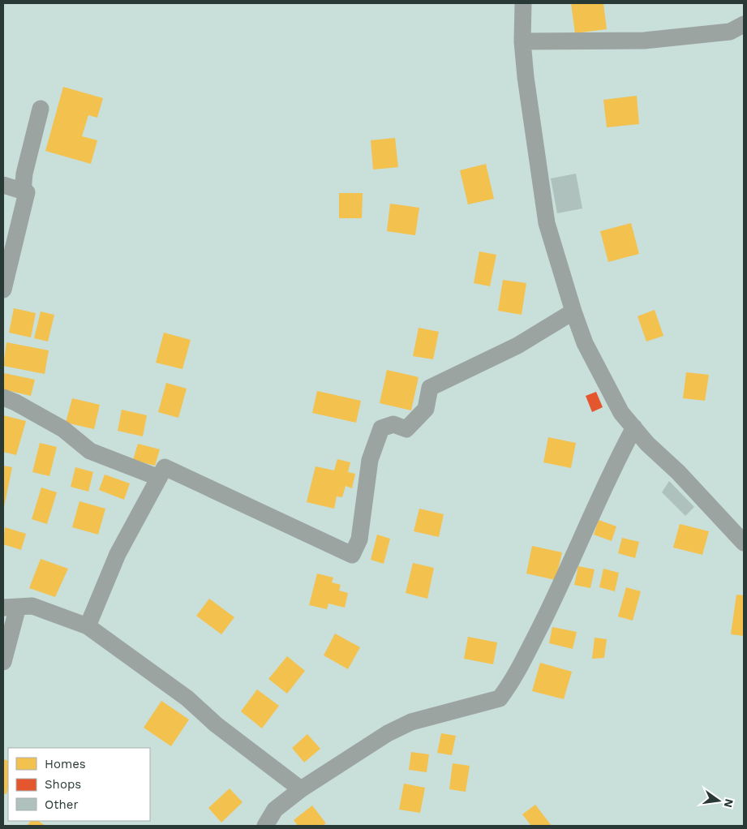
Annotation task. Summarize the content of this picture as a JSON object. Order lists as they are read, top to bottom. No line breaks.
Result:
{"legend":["Homes","Shops","Other"],"north":"right"}
